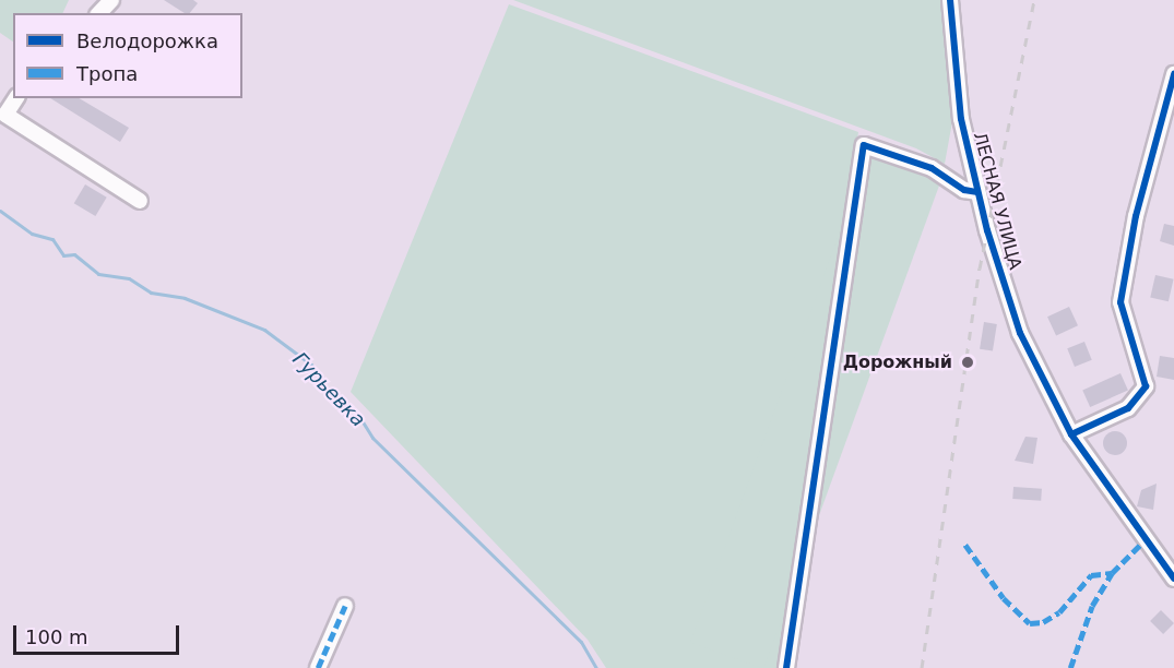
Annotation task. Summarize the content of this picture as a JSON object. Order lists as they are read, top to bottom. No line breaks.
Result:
{"streets":{"street":["ЛЕСНАЯ УЛИЦА"]},"water":["Гурьевка"],"places":["Дорожный"],"legend":["Велодорожка","Тропа"],"scale_bar":"100 m"}
